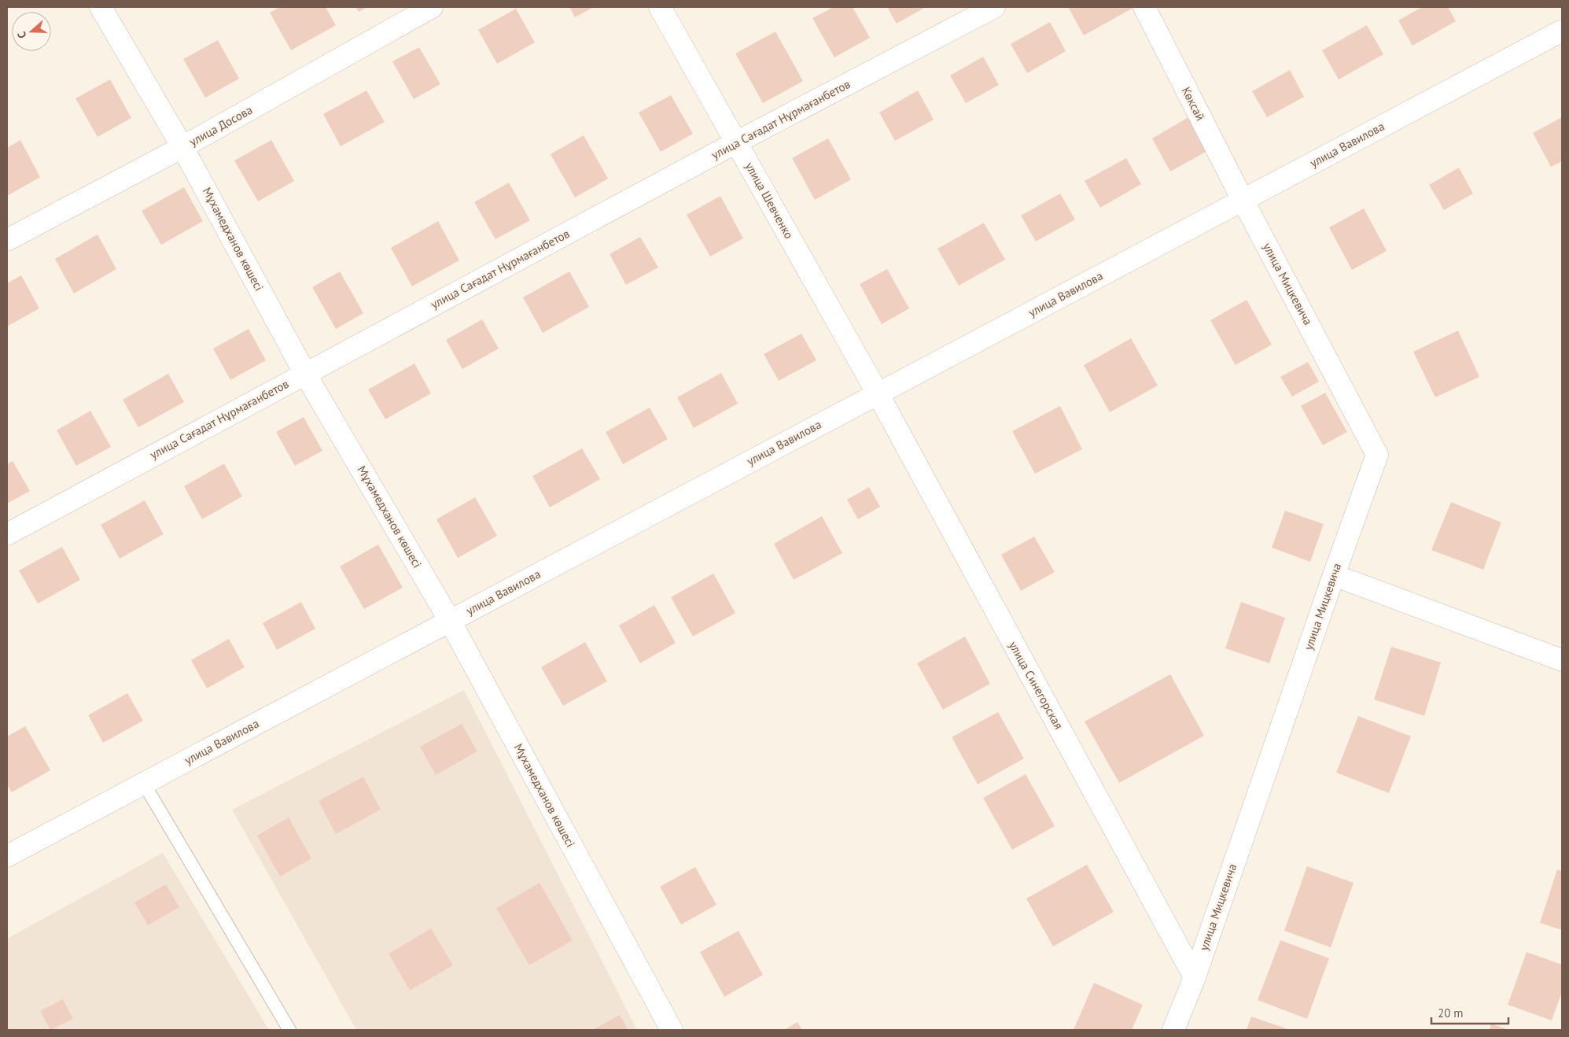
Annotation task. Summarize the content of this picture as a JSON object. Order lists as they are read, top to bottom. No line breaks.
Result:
{"streets":{"street":["Көксай","улица Сағадат Нұрмағанбетов","улица Досова","улица Вавилова","улица Шевченко","Мұхамедханов көшесі","улица Мицкевича","улица Синегорская"]},"crossings":[["Көксай","улица Вавилова"],["Көксай","улица Мицкевича"],["улица Сағадат Нұрмағанбетов","улица Шевченко"],["улица Сағадат Нұрмағанбетов","Мұхамедханов көшесі"],["улица Досова","Мұхамедханов көшесі"],["улица Вавилова","улица Шевченко"],["улица Вавилова","Мұхамедханов көшесі"],["улица Вавилова","улица Мицкевича"],["улица Вавилова","улица Синегорская"],["улица Шевченко","улица Синегорская"],["улица Мицкевича","улица Синегорская"]],"scale_bar":"20 m","north":"left"}
